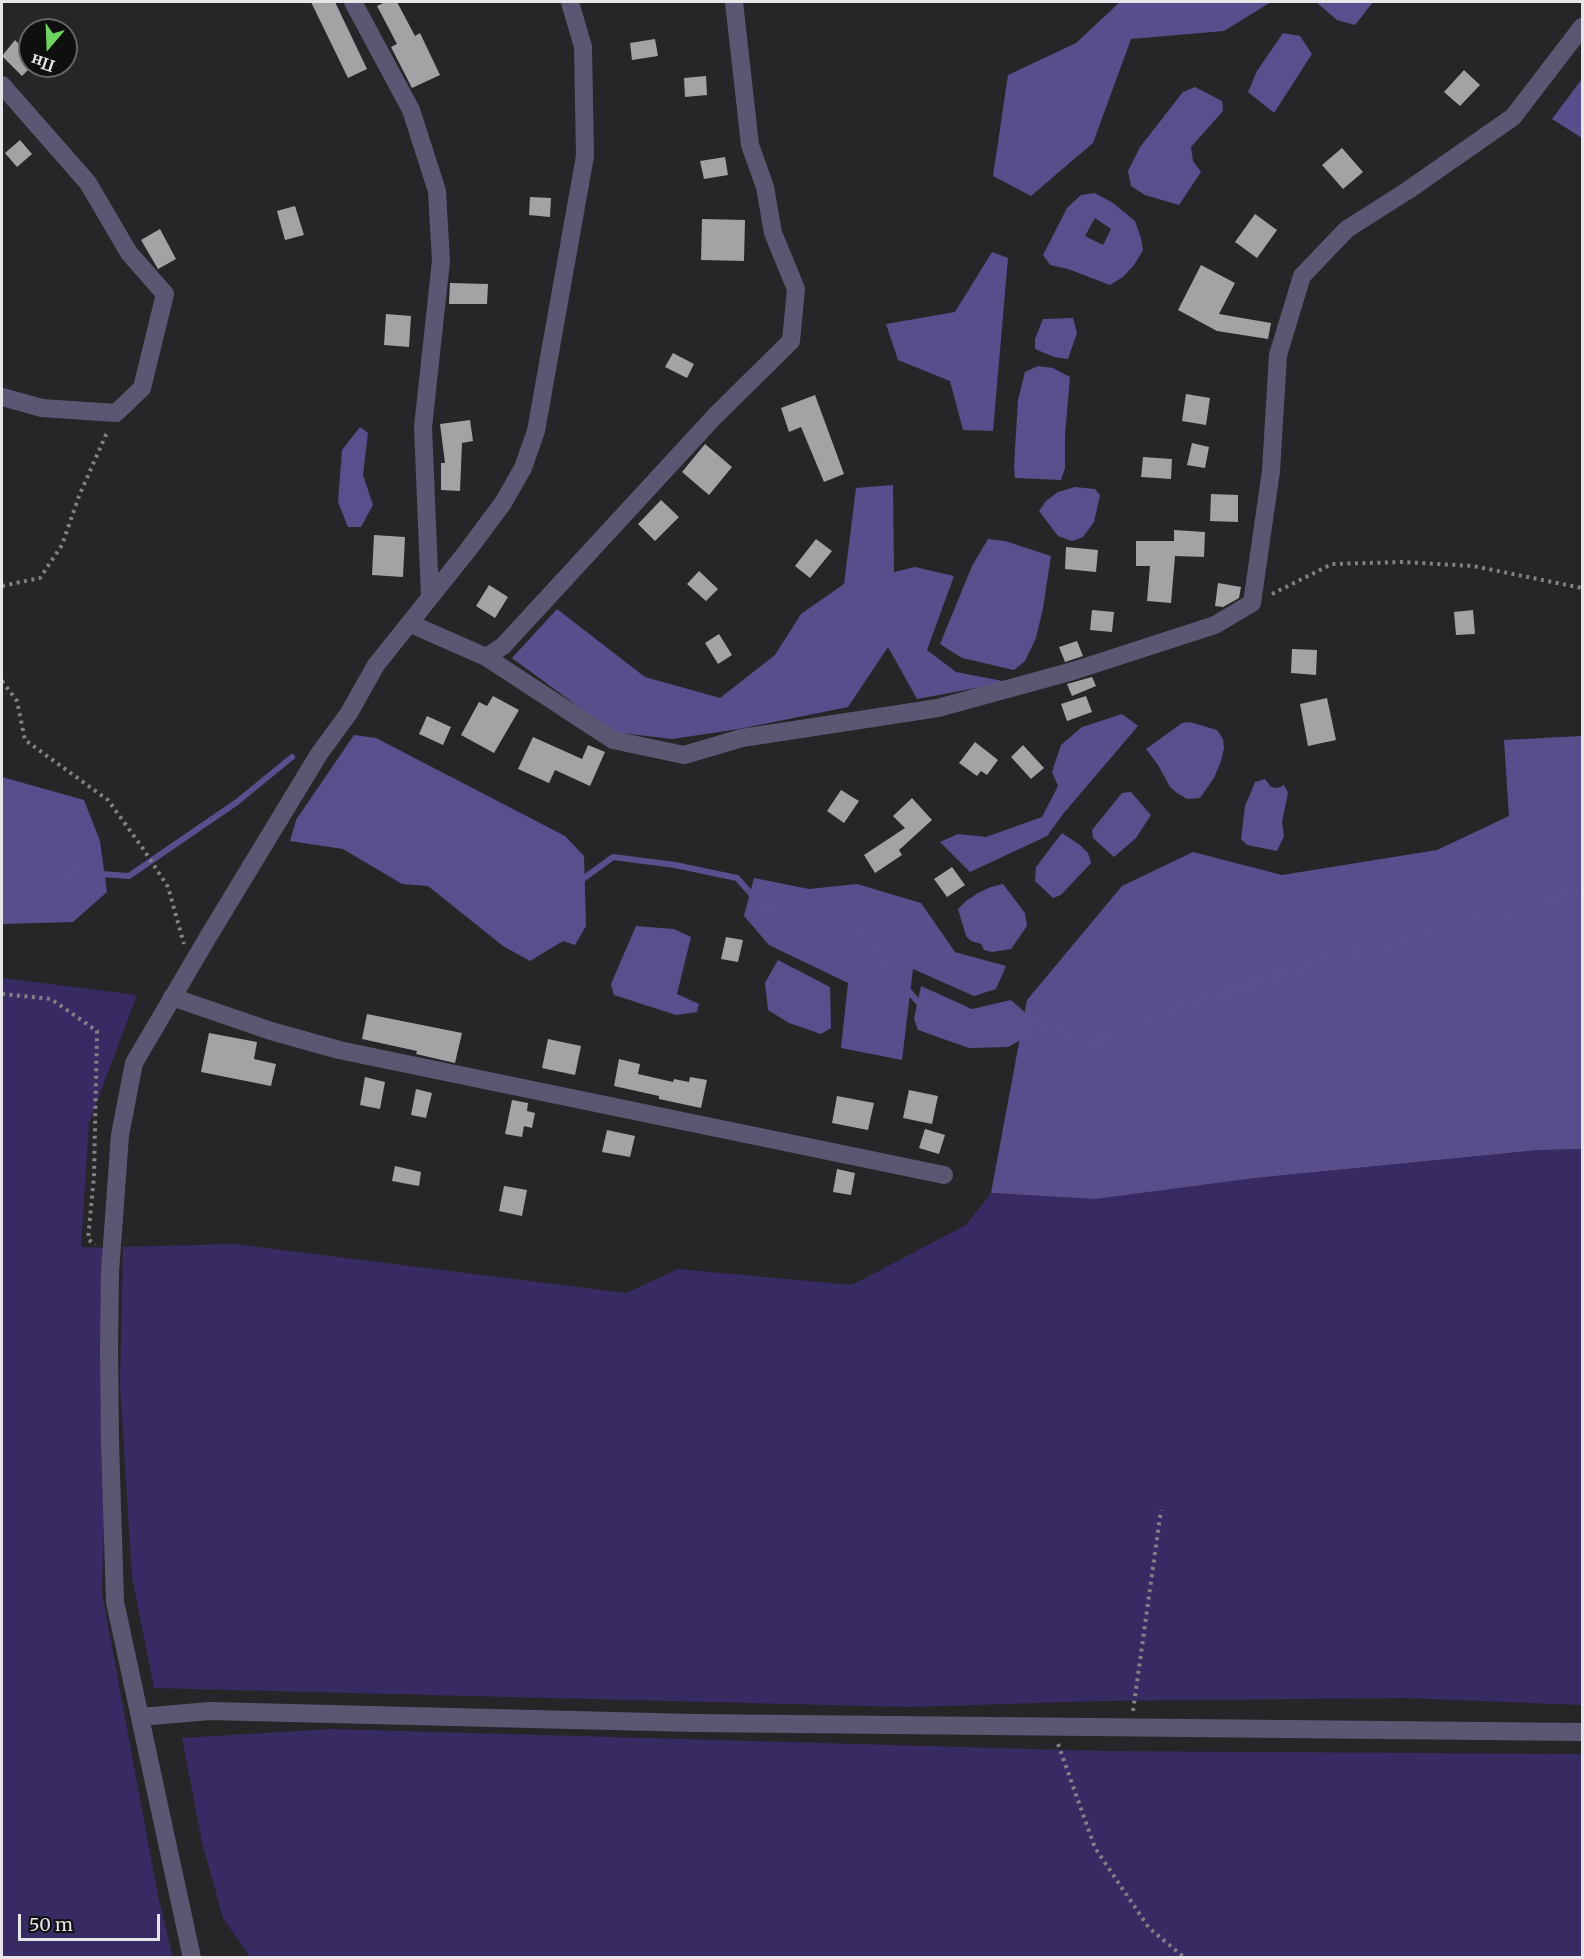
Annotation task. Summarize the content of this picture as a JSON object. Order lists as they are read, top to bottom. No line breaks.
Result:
{"scale_bar":"50 m","north":"bottom"}
